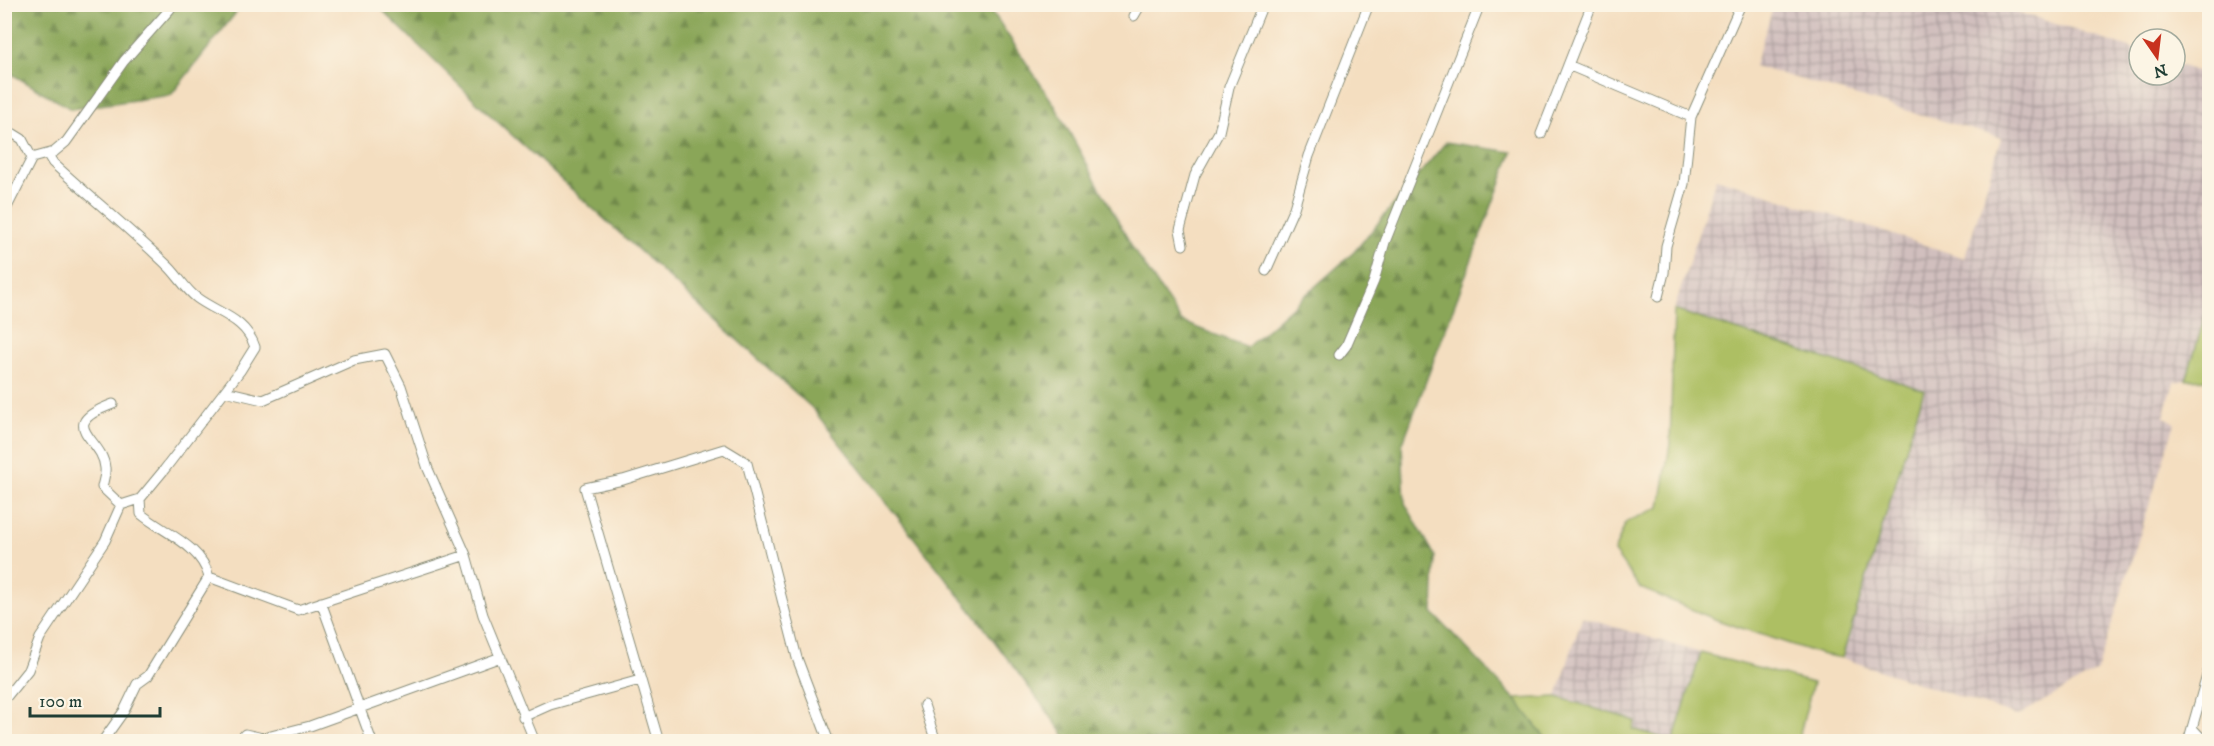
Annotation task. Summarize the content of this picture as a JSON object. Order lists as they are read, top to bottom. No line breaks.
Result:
{"scale_bar":"100 m","north":"bottom"}
